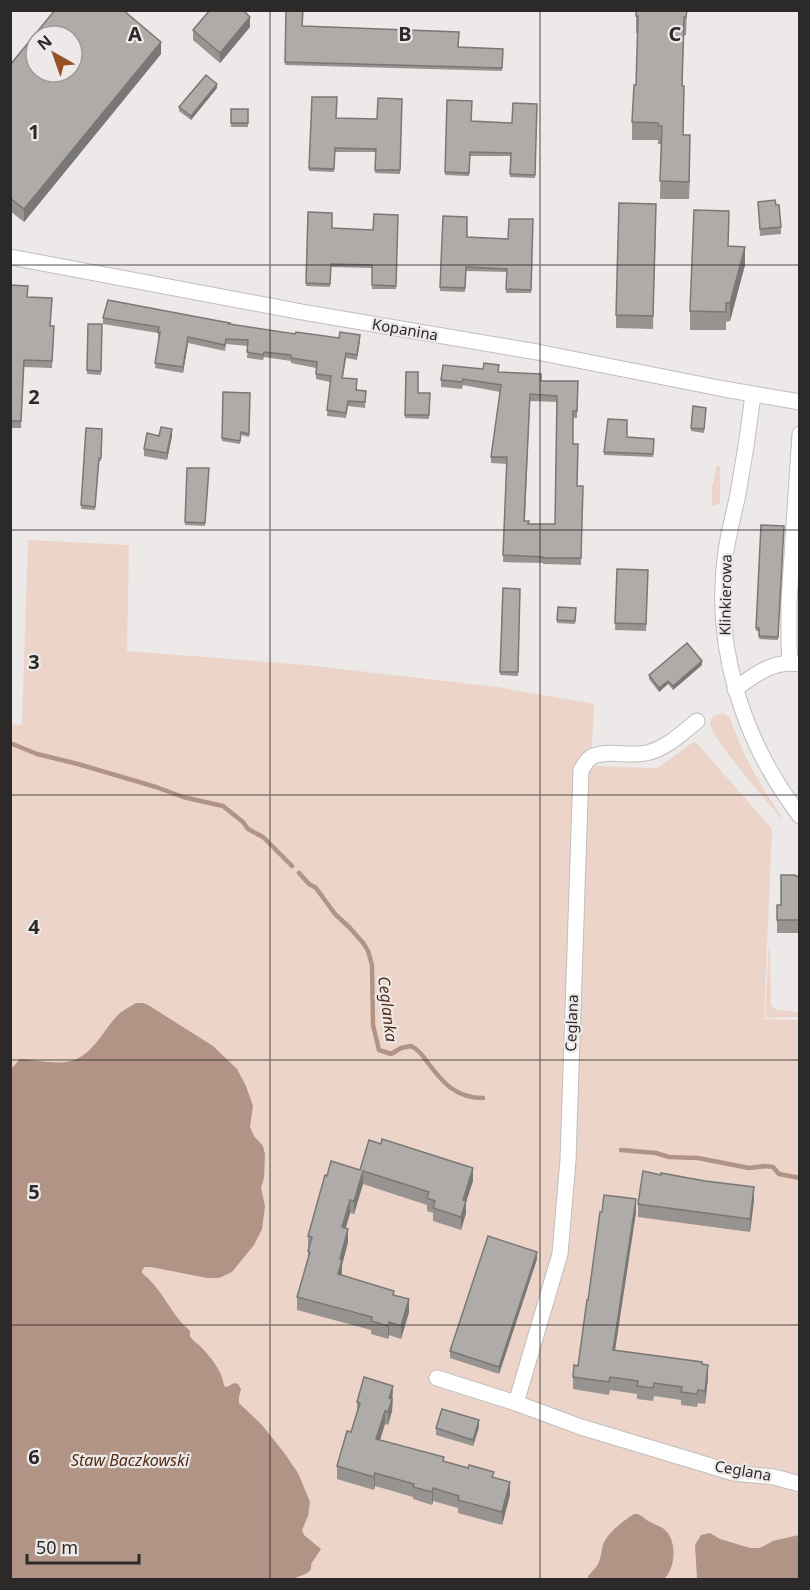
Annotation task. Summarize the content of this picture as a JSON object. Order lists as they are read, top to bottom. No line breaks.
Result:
{"streets":{"street":["Kopanina","Klinkierowa","Ceglana"]},"crossings":[["Kopanina","Klinkierowa"]],"water":["Ceglanka","Staw Baczkowski"],"scale_bar":"50 m","north":"top left","grid":{"columns":["A","B","C"],"rows":["1","2","3","4","5","6"]}}
